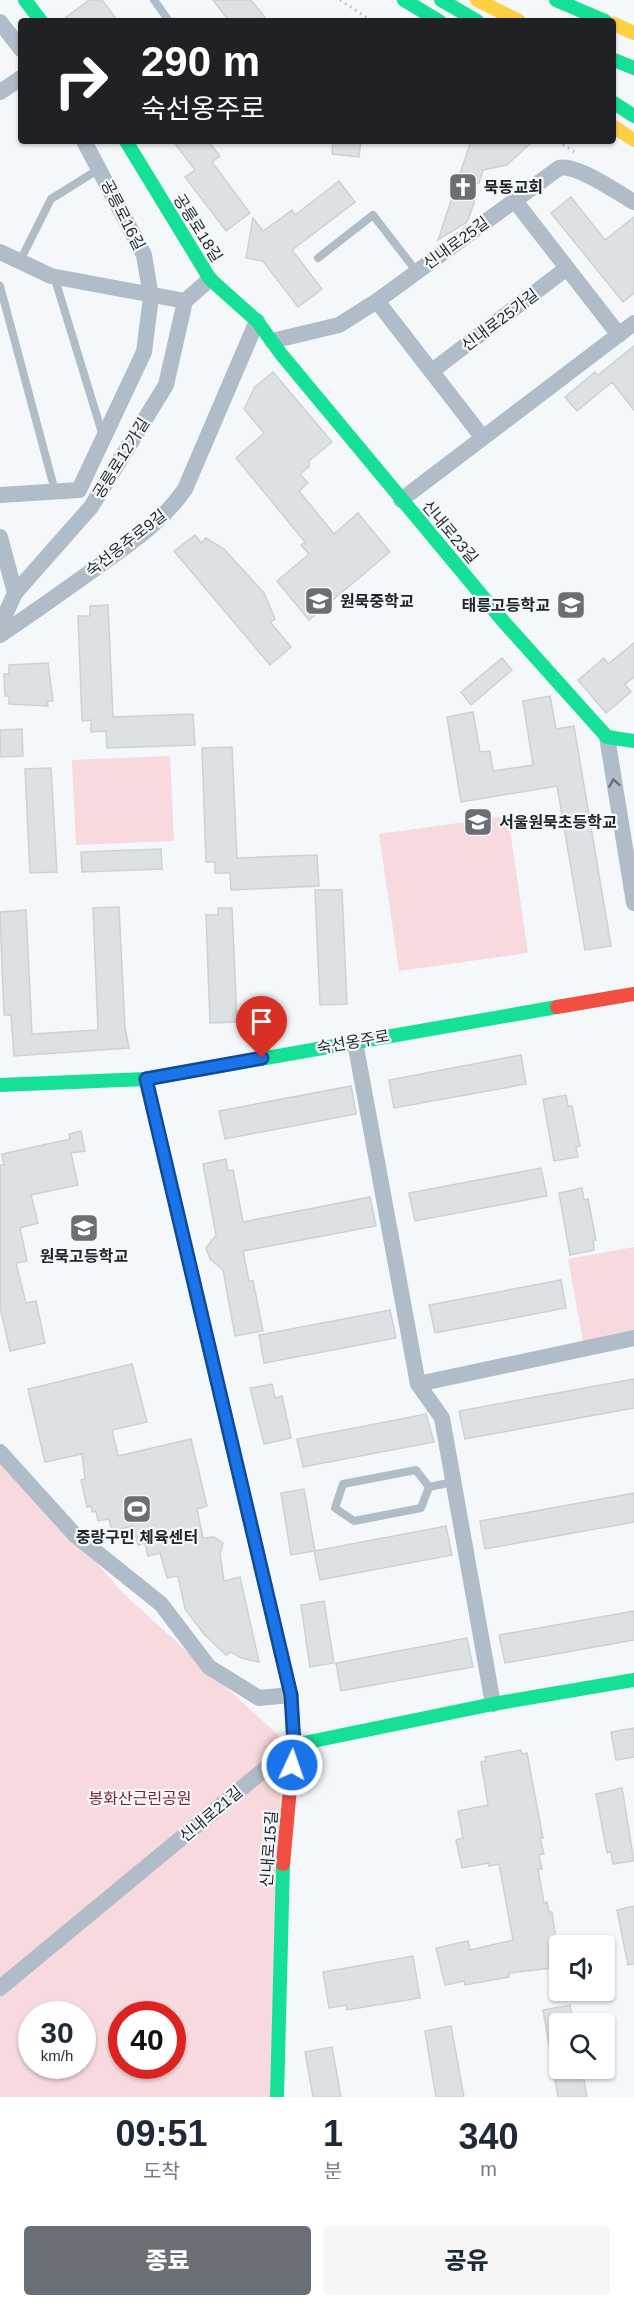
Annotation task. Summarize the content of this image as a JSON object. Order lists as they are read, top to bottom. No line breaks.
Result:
{"streets":{"main road":["공릉로18길","신내로23길","숙선옹주로","신내로21길","신내로15길"],"street":["공릉로16길","신내로25길","신내로25가길","공릉로12가길","숙선옹주로9길"]},"crossings":[["공릉로16길","공릉로12가길"],["공릉로18길","신내로23길"],["공릉로18길","숙선옹주로9길"],["신내로25길","신내로23길"],["신내로23길","숙선옹주로9길"],["숙선옹주로","신내로15길"],["신내로21길","신내로15길"]],"parks":["봉화산근린공원"],"places":{"church":["묵동교회"],"school or university":["원묵중학교","태릉고등학교","서울원묵초등학교","원묵고등학교"],"sports":["중랑구민 체육센터"]},"page":{"turn":["290 m","숙선옹주로"],"speed":"30 km/h","limit":"40","eta":["09:51","도착","1","분","340","m"],"buttons":["종료","공유"]}}
